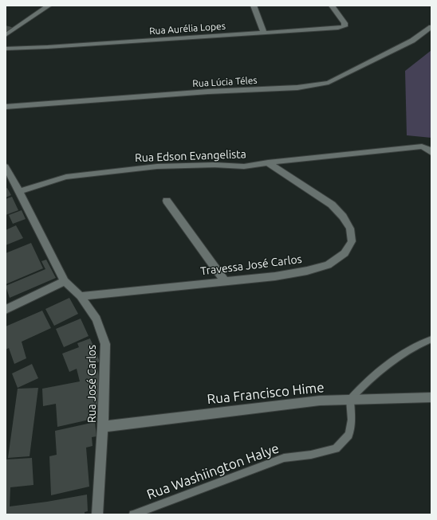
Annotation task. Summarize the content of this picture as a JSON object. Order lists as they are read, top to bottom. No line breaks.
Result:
{"streets":{"street":["Rua Aurélia Lopes","Rua Lúcia Téles","Rua Edson Evangelista","Travessa José Carlos","Rua José Carlos","Rua Francisco Hime"],"lane":["Rua Washiington Halye"]},"crossings":[["Rua Edson Evangelista","Travessa José Carlos"],["Rua Edson Evangelista","Rua José Carlos"],["Travessa José Carlos","Rua José Carlos"],["Rua José Carlos","Rua Francisco Hime"],["Rua Francisco Hime","Rua Washiington Halye"]]}
